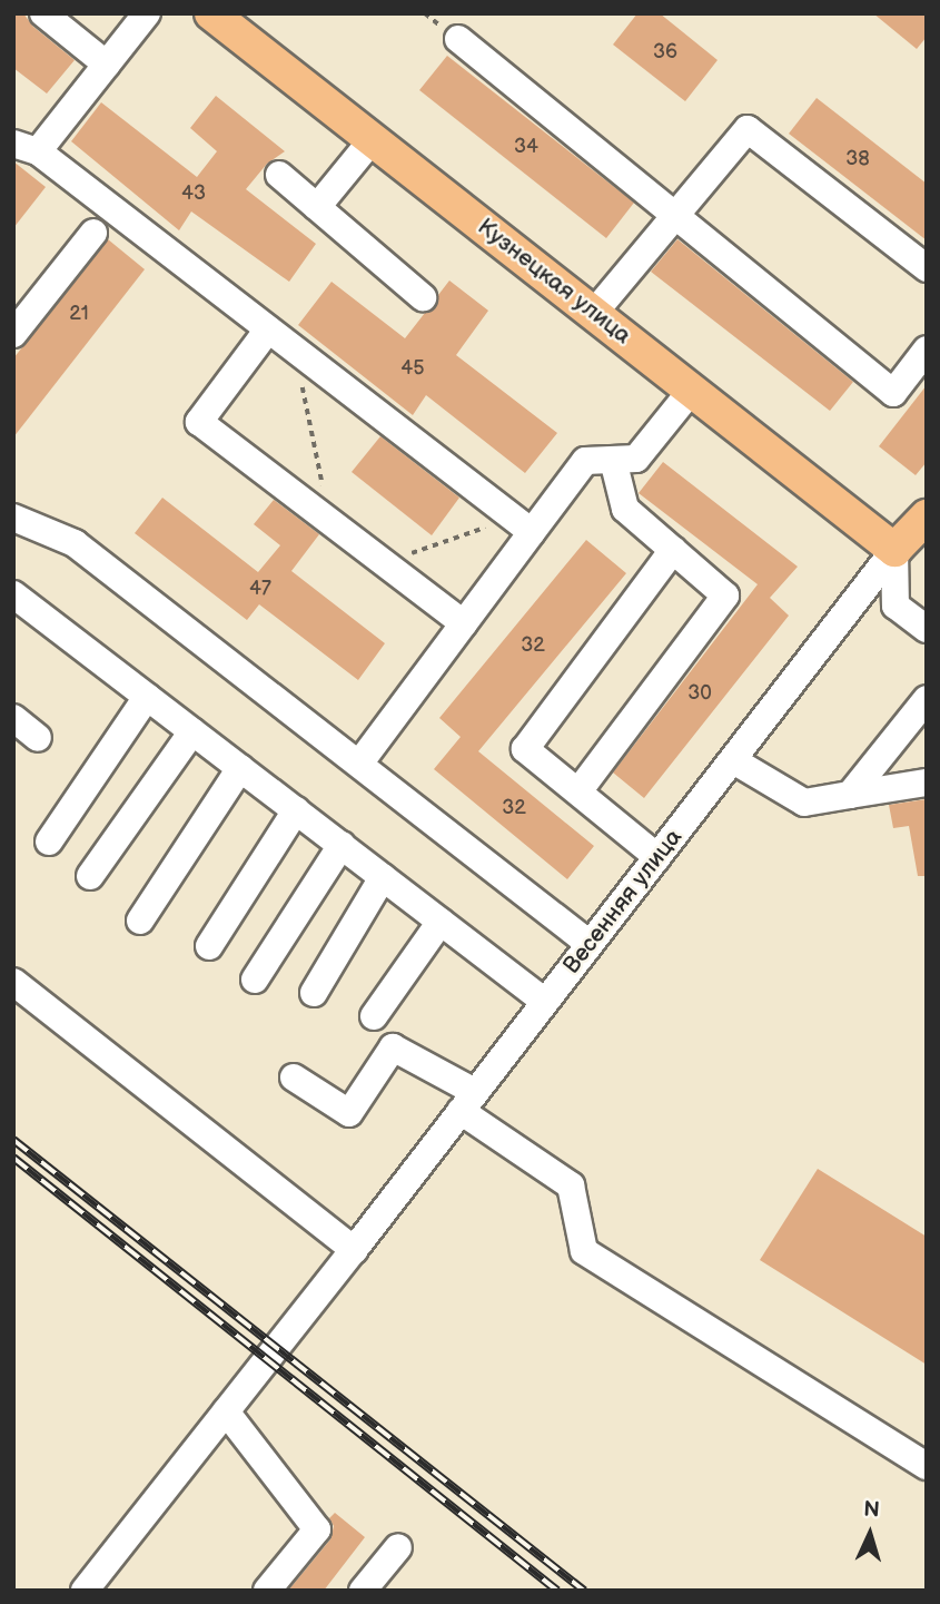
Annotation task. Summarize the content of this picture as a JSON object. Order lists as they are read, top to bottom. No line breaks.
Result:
{"streets":{"main road":["Кузнецкая улица","Весенняя улица"]},"crossings":[["Кузнецкая улица","Весенняя улица"]],"house_numbers":["36","34","38","43","21","45","47","32","30","32"],"north":"top"}
